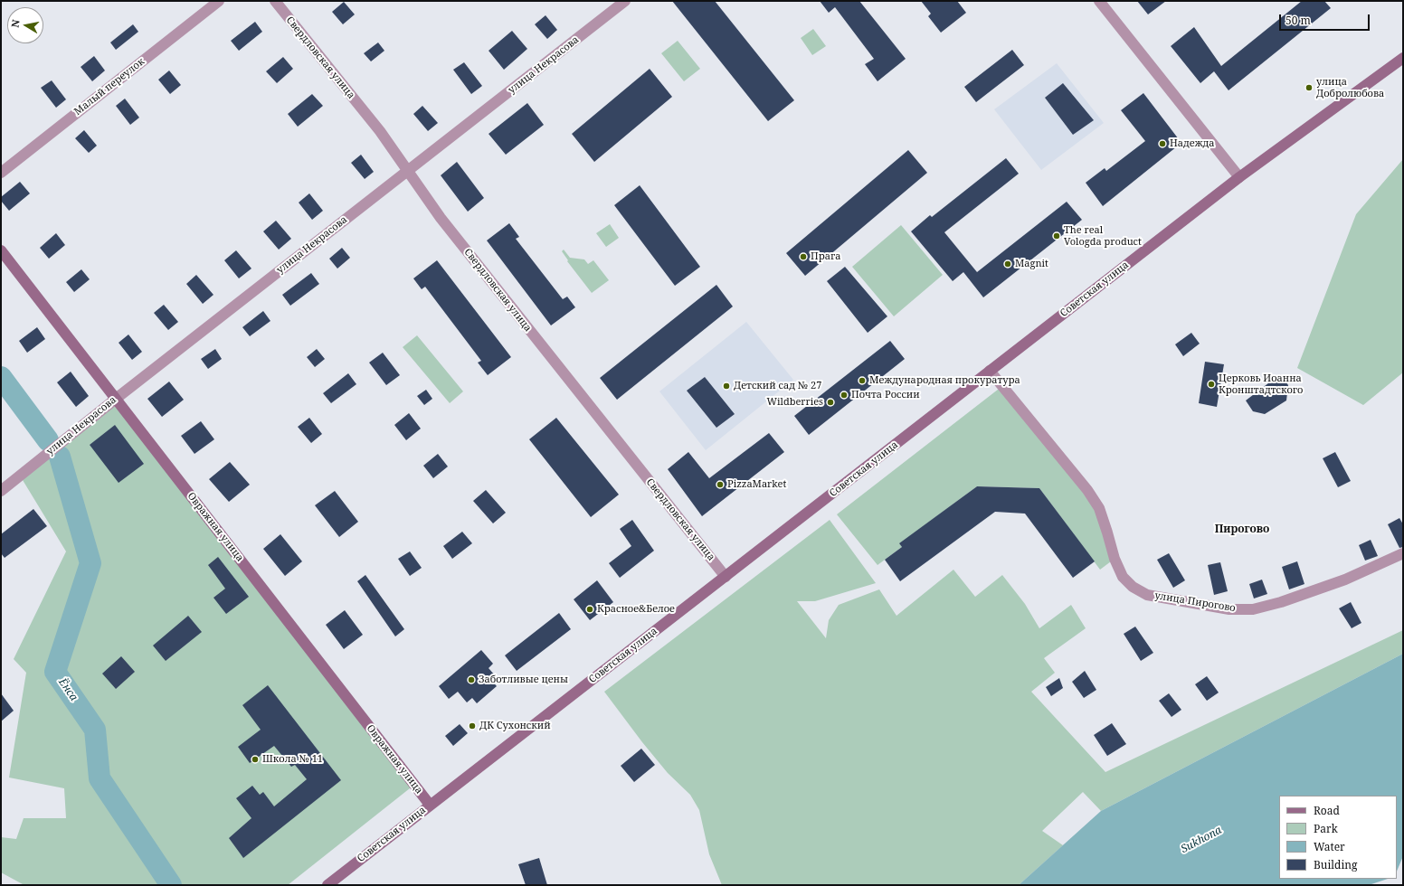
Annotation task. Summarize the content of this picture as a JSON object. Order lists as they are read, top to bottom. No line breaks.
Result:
{"streets":{"main road":["Советская улица","Овражная улица"],"street":["Свердловская улица","улица Некрасова","Малый переулок","улица Пирогово"]},"crossings":[["Свердловская улица","улица Некрасова"],["Свердловская улица","Советская улица"],["улица Некрасова","Овражная улица"],["Советская улица","Овражная улица"],["Советская улица","улица Пирогово"]],"districts":["Пирогово"],"water":["Ёнса","Sukhona"],"places":["улица Добролюбова","Надежда","The real Vologda product","Прага","Magnit","Международная прокуратура","Церковь Иоанна Кронштадтского","Детский сад № 27","Почта России","Wildberries","PizzaMarket","Красное&Белое","Заботливые цены","ДК Сухонский","Школа № 11"],"legend":["Road","Park","Water","Building"],"scale_bar":"50 m","north":"left"}
